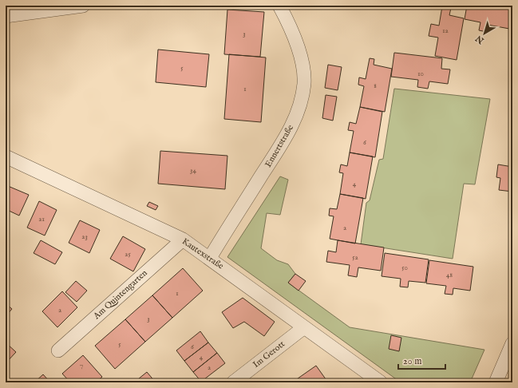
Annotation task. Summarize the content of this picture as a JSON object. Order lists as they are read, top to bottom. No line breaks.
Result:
{"streets":{"street":["Ennertstraße","Kautexstraße","Am Quintengarten","Im Gerott"]},"crossings":[["Ennertstraße","Kautexstraße"],["Kautexstraße","Am Quintengarten"],["Kautexstraße","Im Gerott"]],"house_numbers":["12","3","5","10","8","1","6","34","4","21","2","23","25","52","50","48","1","2","3","5","6","4","7","2"],"scale_bar":"20 m","north":"bottom left"}
